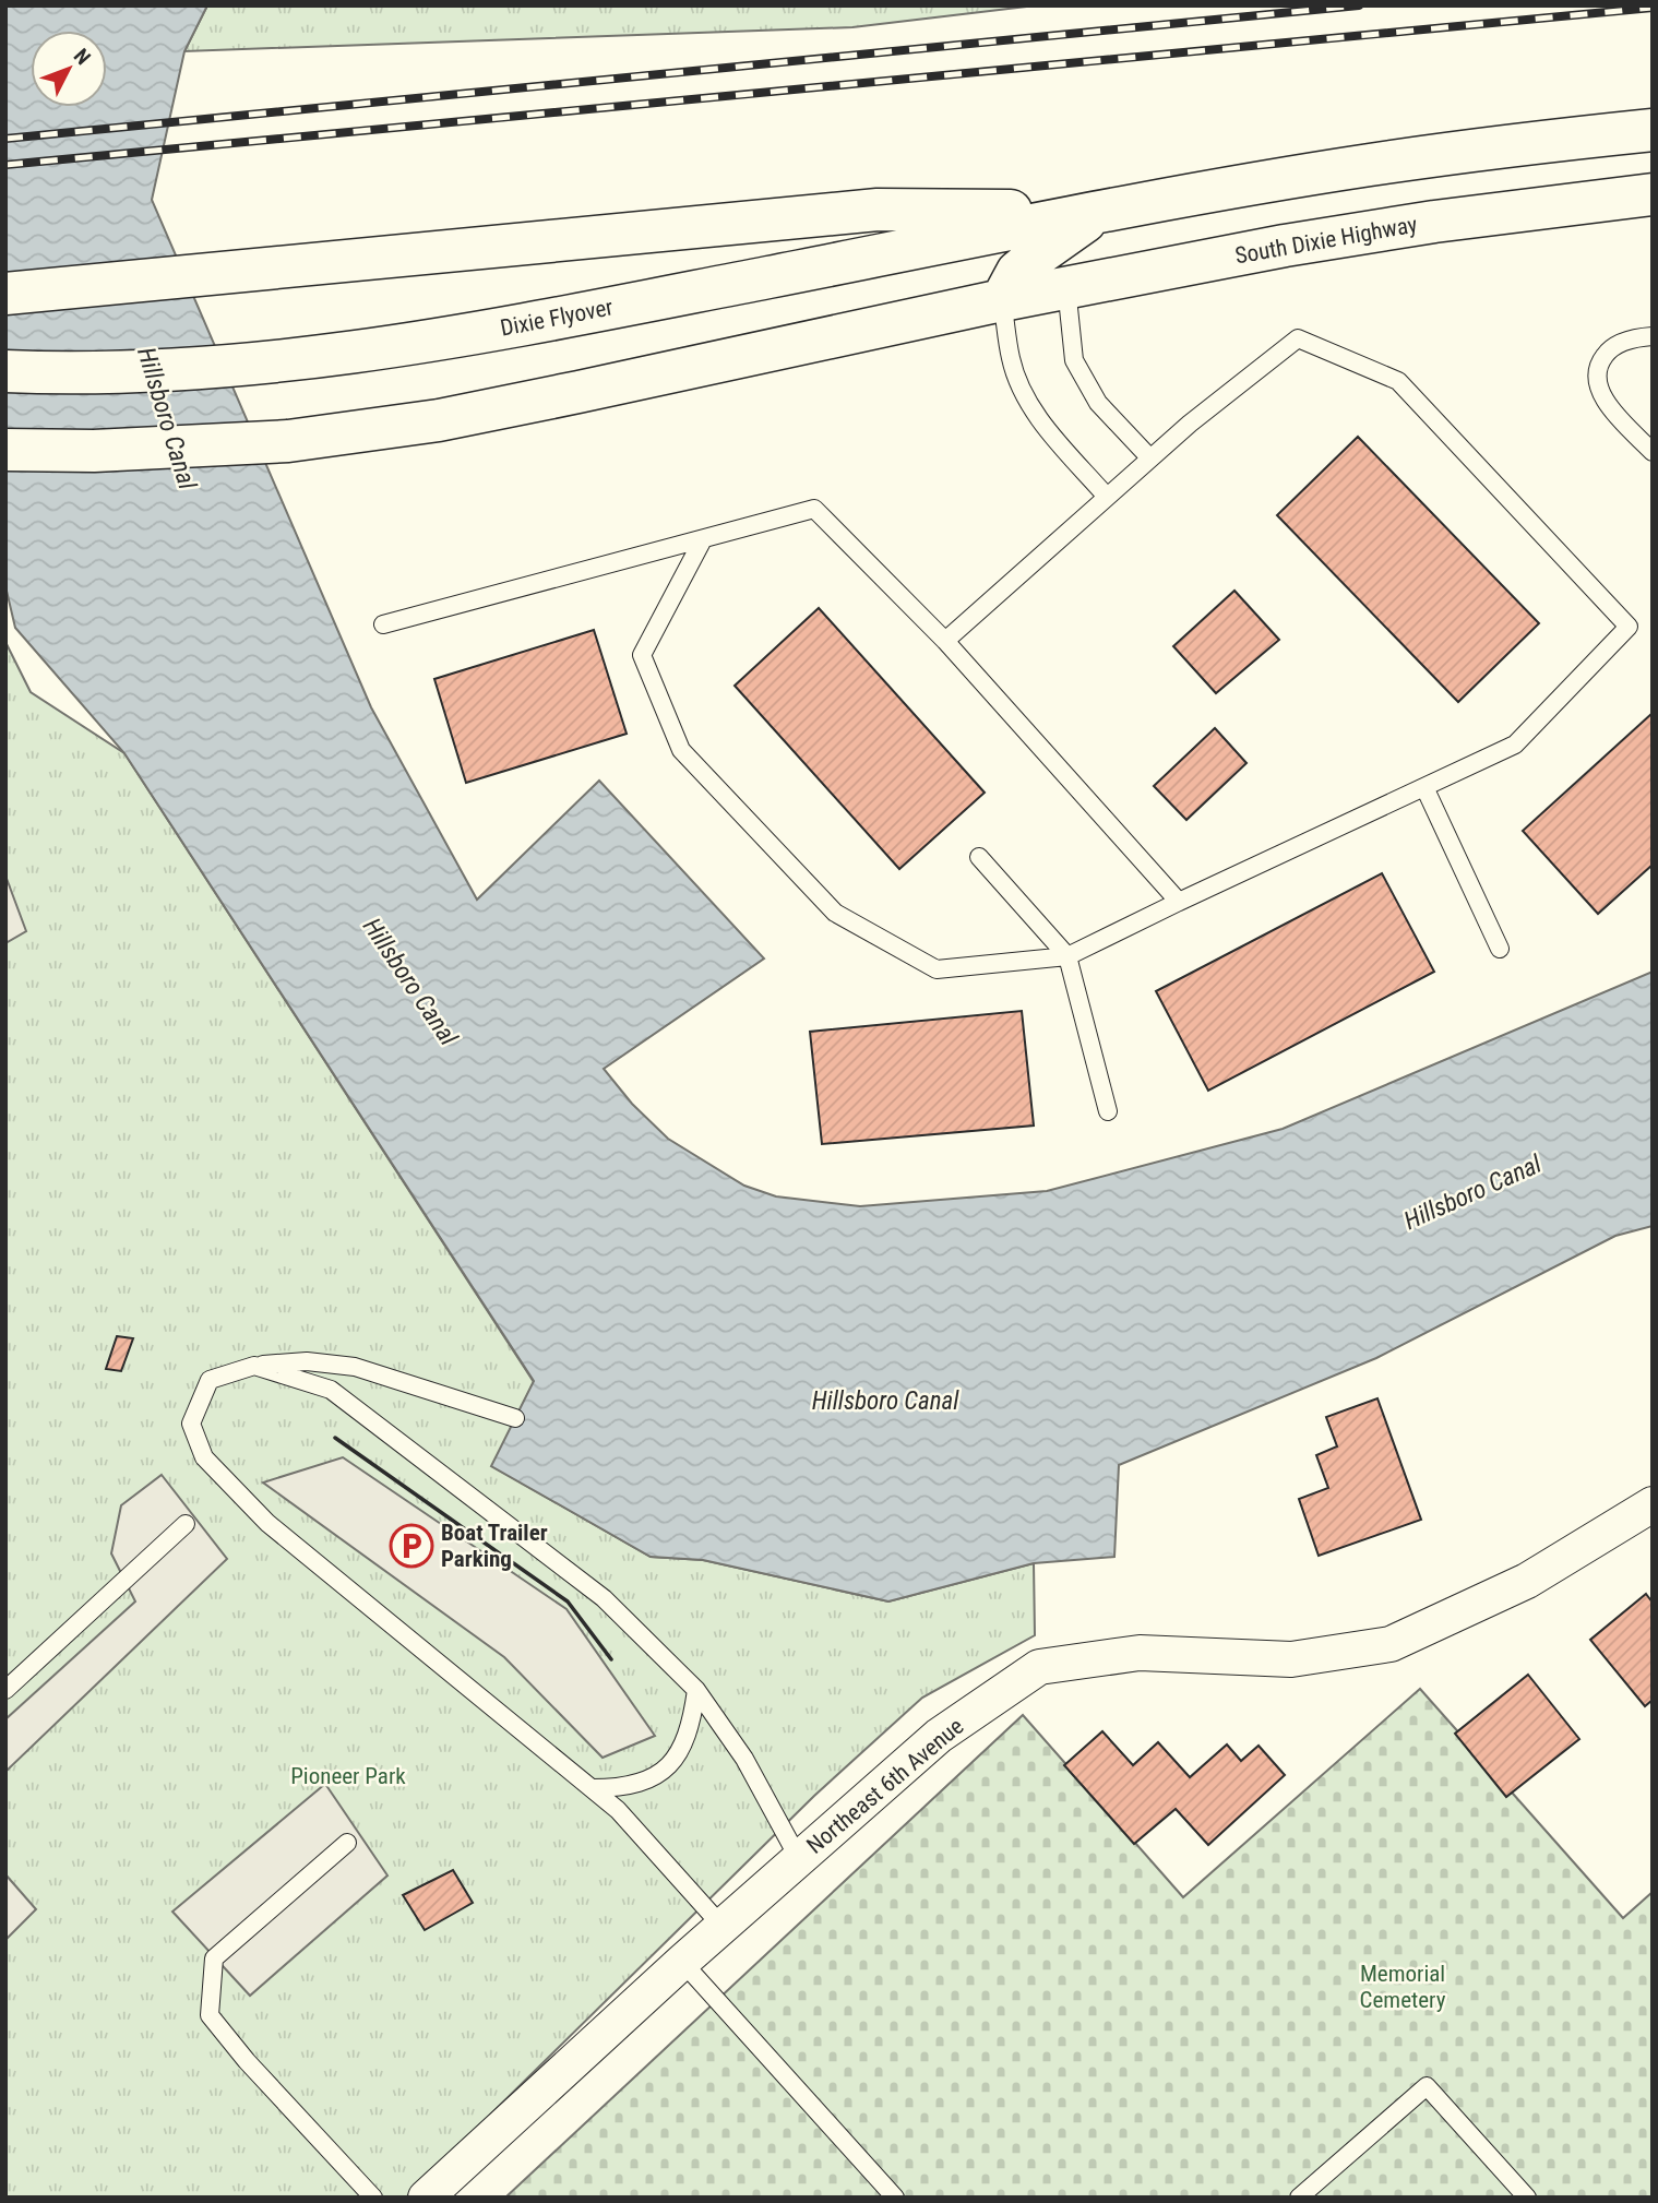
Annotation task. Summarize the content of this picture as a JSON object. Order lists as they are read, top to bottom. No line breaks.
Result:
{"streets":{"main road":["South Dixie Highway","Dixie Flyover"],"street":["Northeast 6th Avenue"]},"water":["Hillsboro Canal"],"parks":["Pioneer Park","Memorial Cemetery"],"places":{"parking":["Boat Trailer Parking"]},"north":"top right"}
